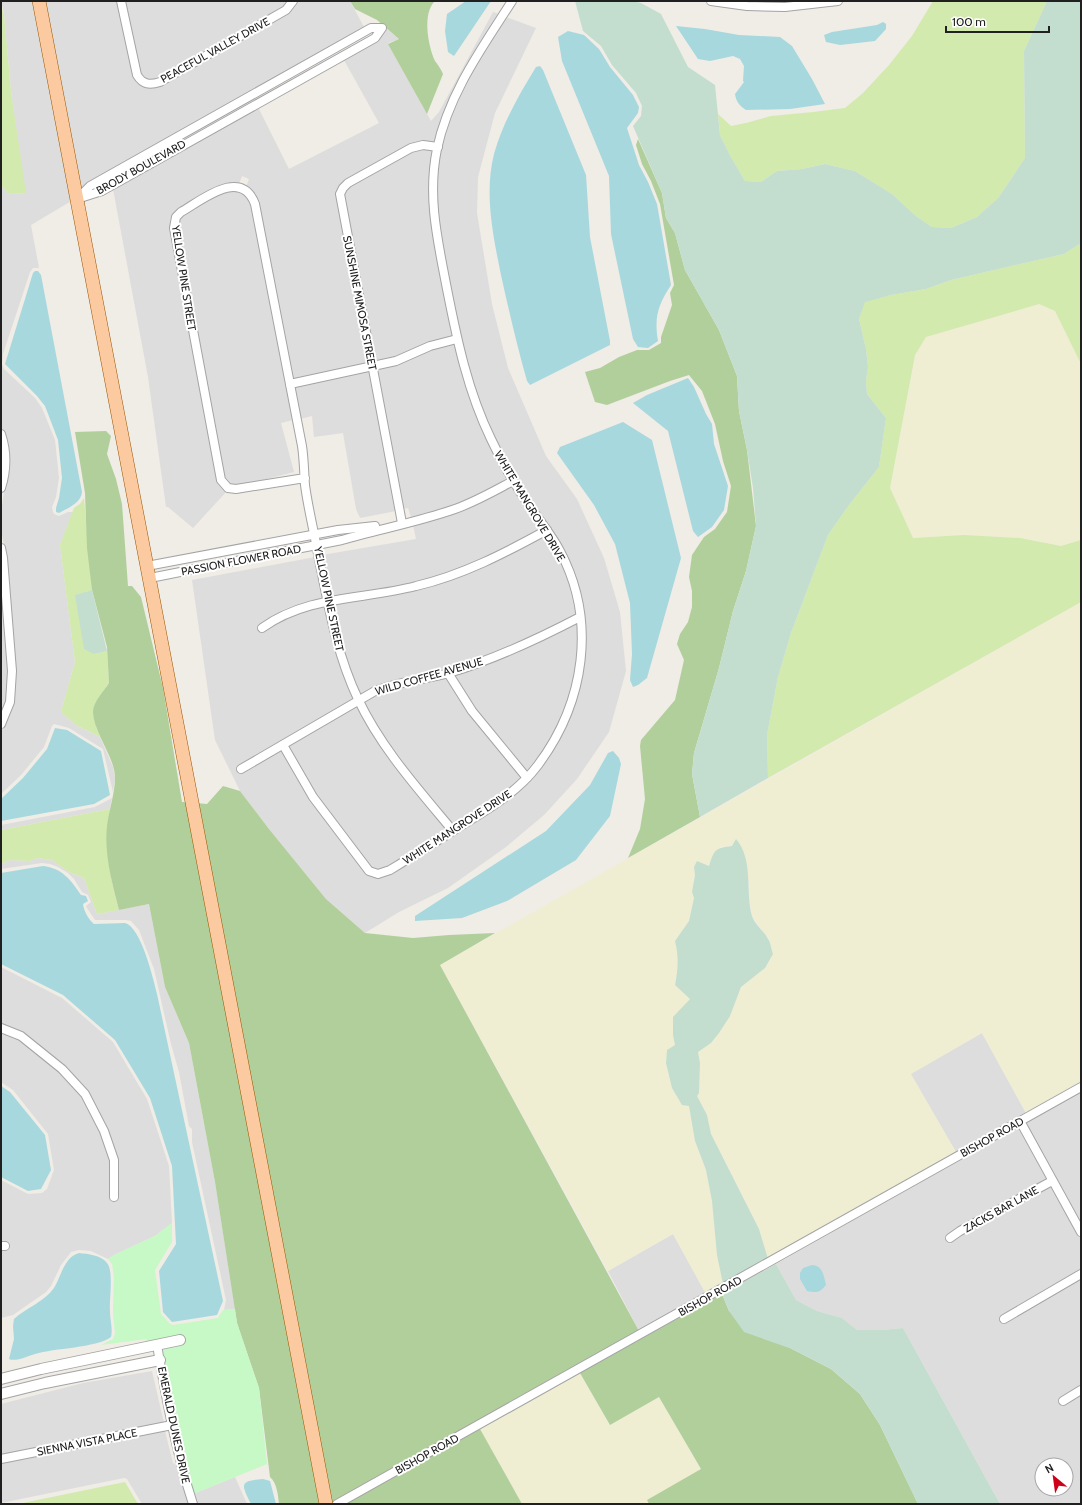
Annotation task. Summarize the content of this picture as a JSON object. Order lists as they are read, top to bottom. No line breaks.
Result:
{"streets":{"street":["PEACEFUL VALLEY DRIVE","BRODY BOULEVARD","YELLOW PINE STREET","SUNSHINE MIMOSA STREET","WHITE MANGROVE DRIVE","PASSION FLOWER ROAD","WILD COFFEE AVENUE","BISHOP ROAD","ZACKS BAR LANE","EMERALD DUNES DRIVE","SIENNA VISTA PLACE"]},"crossings":[["YELLOW PINE STREET","WHITE MANGROVE DRIVE"],["YELLOW PINE STREET","PASSION FLOWER ROAD"],["YELLOW PINE STREET","WILD COFFEE AVENUE"],["SUNSHINE MIMOSA STREET","WHITE MANGROVE DRIVE"],["SUNSHINE MIMOSA STREET","PASSION FLOWER ROAD"],["WHITE MANGROVE DRIVE","PASSION FLOWER ROAD"],["WHITE MANGROVE DRIVE","WILD COFFEE AVENUE"],["EMERALD DUNES DRIVE","SIENNA VISTA PLACE"]],"scale_bar":"100 m","north":"top left"}
